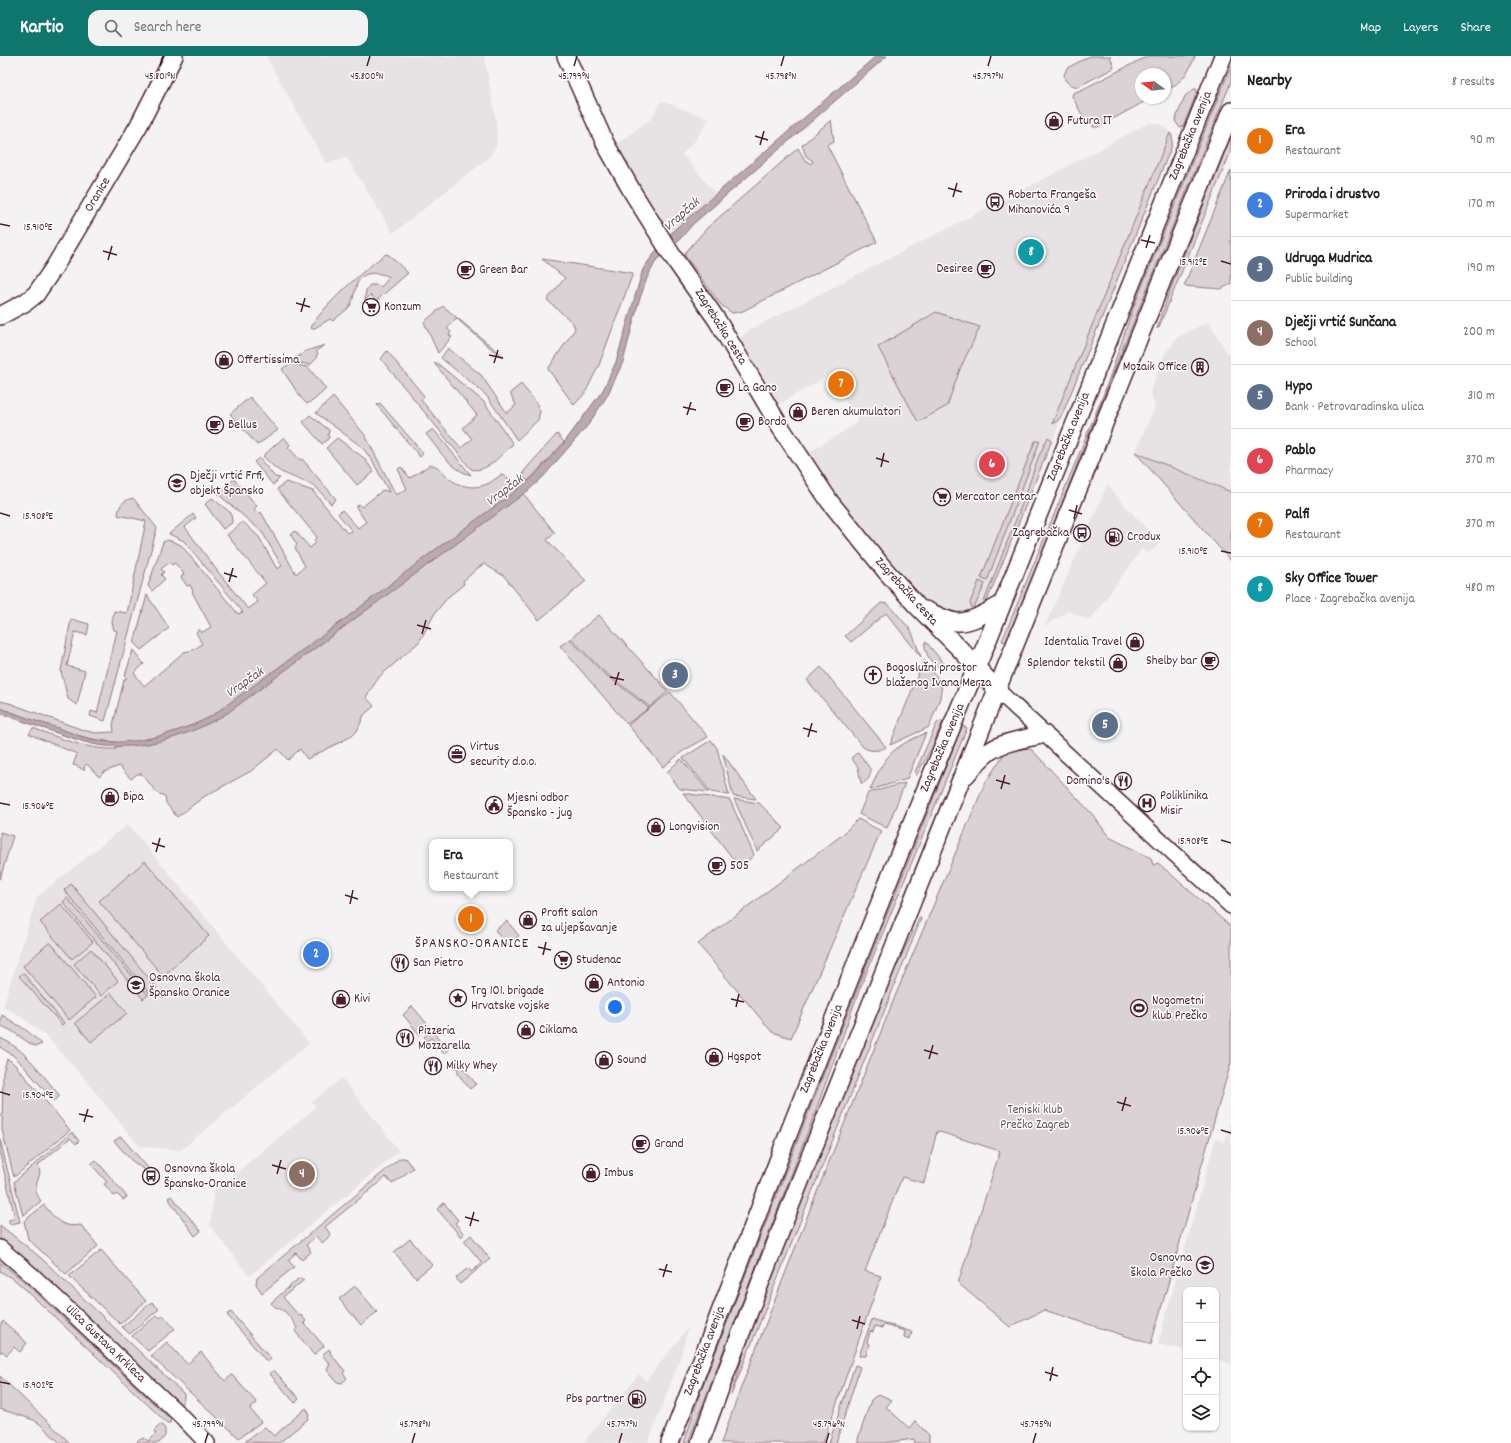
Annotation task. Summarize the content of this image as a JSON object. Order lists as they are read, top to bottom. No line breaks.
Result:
{"streets":{"main road":["Zagrebačka avenija","Oranice","Zagrebačka cesta"],"street":["Ulica Gustava Krkleca"]},"crossings":[["Zagrebačka avenija","Zagrebačka cesta"]],"districts":["ŠPANSKO-ORANICE"],"water":["Vrapčak"],"parks":["Teniski klub Prečko Zagreb"],"places":{"shop":["Futura IT","Offertissima","Beren akumulatori","Identalia Travel","Splendor tekstil","Bipa","Longvision","Profit salon za uljepšavanje","Antonio","Kivi","Ciklama","Hgspot","Sound","Imbus"],"bus stop":["Roberta Frangeša Mihanovića 9","Zagrebačka","Osnovna škola Špansko-Oranice"],"cafe":["Desiree","Green Bar","La Gano","Bordo","Bellus","Shelby bar","505","Grand"],"supermarket":["Konzum","Mercator centar","Studenac"],"building":["Mozaik Office"],"school or university":["Dječji vrtić Frfi, objekt Špansko","Osnovna škola Špansko Oranice","Osnovna škola Prečko"],"fuel station":["Crodux","Pbs partner"],"church":["Bogoslužni prostor blaženog Ivana Merza"],"office":["Virtus security d.o.o."],"restaurant":["Domino's","San Pietro","Pizzeria Mozzarella","Milky Whey"],"hospital":["Poliklinika Misir"],"public building":["Mjesni odbor Špansko - jug"],"place":["Trg 101. brigade Hrvatske vojske"],"sports":["Nogometni klub Prečko"]},"north":"left","page":{"header":"Kartio","search":"Search here","nav":["Map","Layers","Share"],"heading":["Nearby","8 results"],"list":[{"mark":"1","name":"Era","note":"Restaurant","value":"90 m"},{"mark":"2","name":"Priroda i drustvo","note":"Supermarket","value":"170 m"},{"mark":"3","name":"Udruga Mudrica","note":"Public building","value":"190 m"},{"mark":"4","name":"Dječji vrtić Sunčana","note":"School","value":"200 m"},{"mark":"5","name":"Hypo","note":"Bank · Petrovaradinska ulica","value":"310 m"},{"mark":"6","name":"Pablo","note":"Pharmacy","value":"370 m"},{"mark":"7","name":"Palfi","note":"Restaurant","value":"370 m"},{"mark":"8","name":"Sky Office Tower","note":"Place · Zagrebačka avenija","value":"480 m"}],"pins":["8","7","6","3","5","1","2","4"],"popup":["Era","Restaurant"],"map_buttons":["+","−"]},"coordinates":["45.800°N","45.801°N","45.799°N","45.798°N","45.797°N","15.910°E","15.912°E","15.908°E","15.906°E","15.904°E","15.902°E","45.796°N","45.795°N"]}
